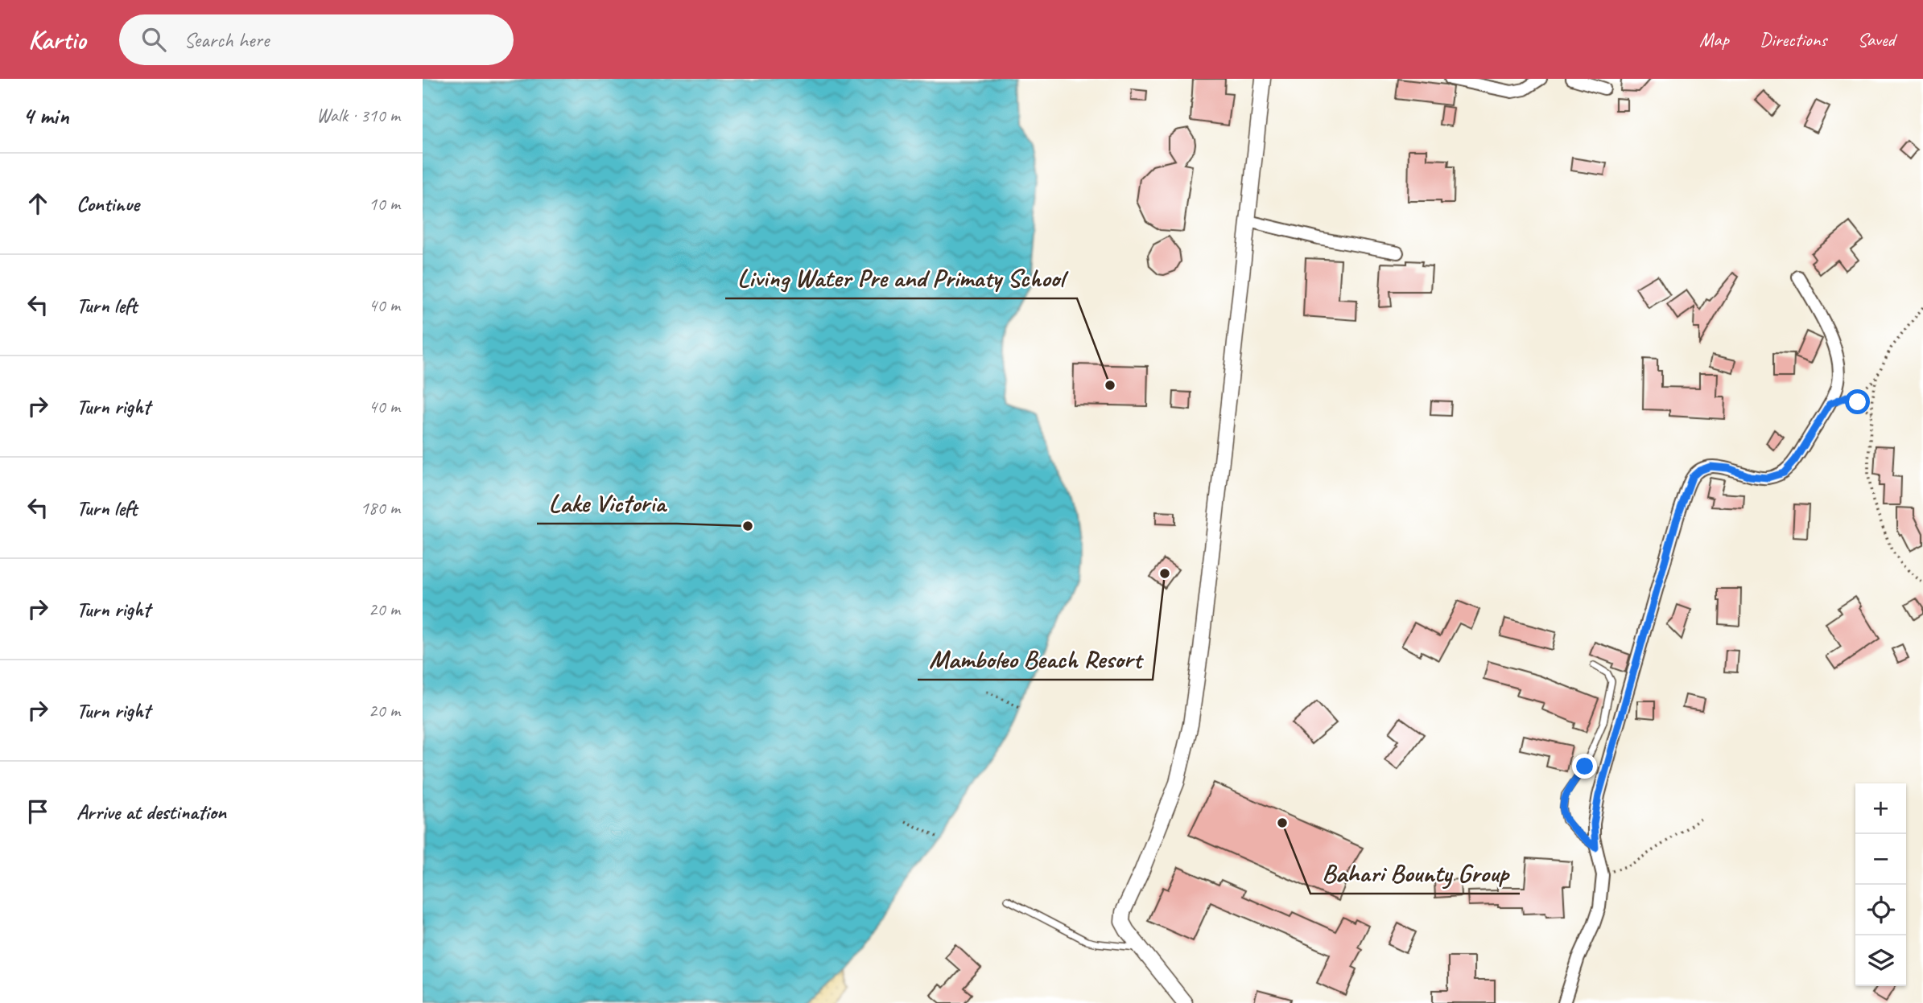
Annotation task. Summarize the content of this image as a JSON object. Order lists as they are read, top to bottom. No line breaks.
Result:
{"places":["Living Water Pre and Primaty School","Lake Victoria","Mamboleo Beach Resort","Bahari Bounty Group"],"page":{"header":"Kartio","search":"Search here","nav":["Map","Directions","Saved"],"heading":["4 min","Walk · 310 m"],"list":[["Continue","10 m"],["Turn left","40 m"],["Turn right","40 m"],["Turn left","180 m"],["Turn right","20 m"],["Turn right","20 m"],"Arrive at destination"],"map_buttons":["+","−"]}}
